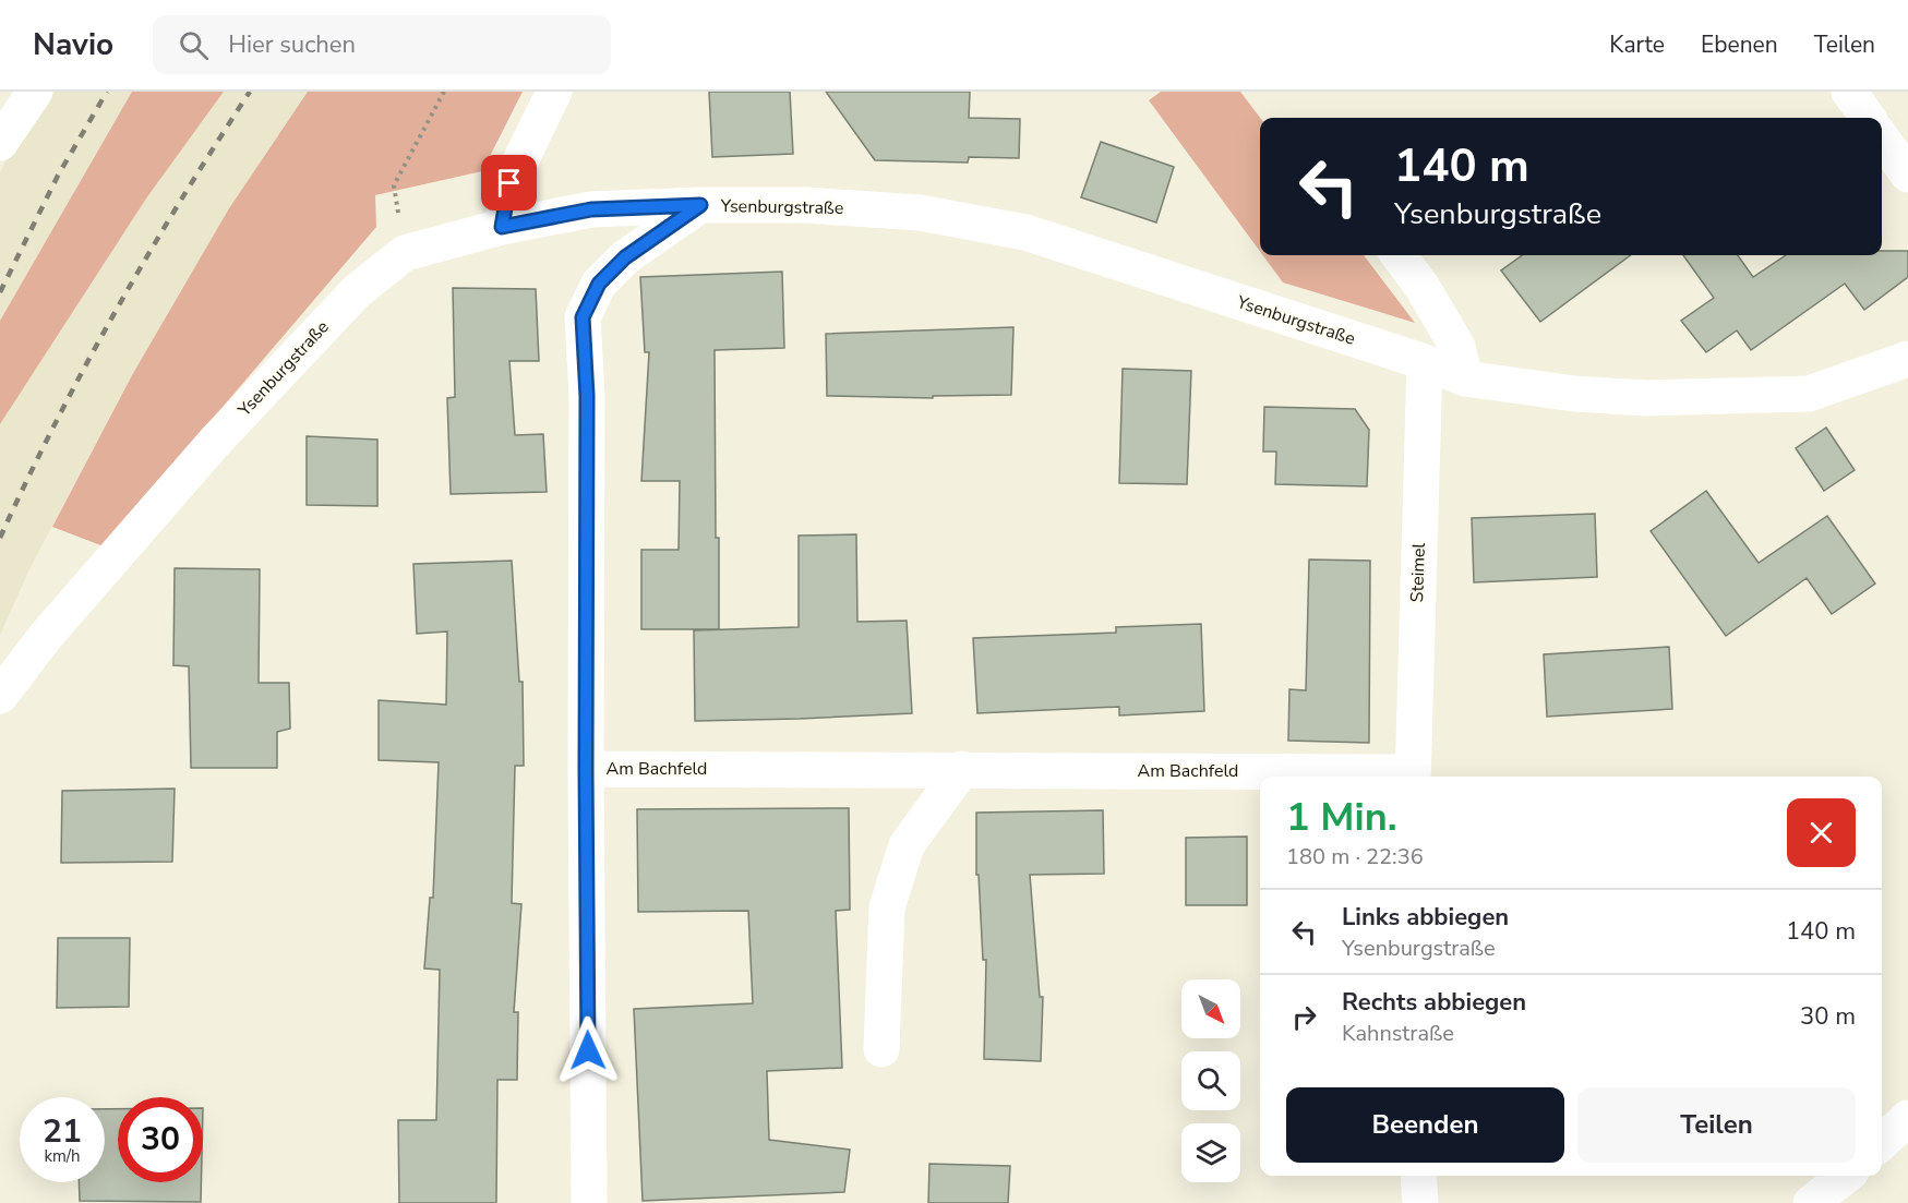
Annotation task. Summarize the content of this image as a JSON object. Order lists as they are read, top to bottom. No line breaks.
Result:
{"streets":{"street":["Ysenburgstraße","Steimel","Am Bachfeld"]},"crossings":[["Ysenburgstraße","Steimel"],["Steimel","Am Bachfeld"]],"north":"bottom right","page":{"header":"Navio","search":"Hier suchen","nav":["Karte","Ebenen","Teilen"],"turn":["140 m","Ysenburgstraße"],"heading":["1 Min.","180 m · 22:36"],"list":[{"name":"Links abbiegen","note":"Ysenburgstraße","value":"140 m"},{"name":"Rechts abbiegen","note":"Kahnstraße","value":"30 m"}],"buttons":["Beenden","Teilen"],"speed":"21 km/h","limit":"30"}}
